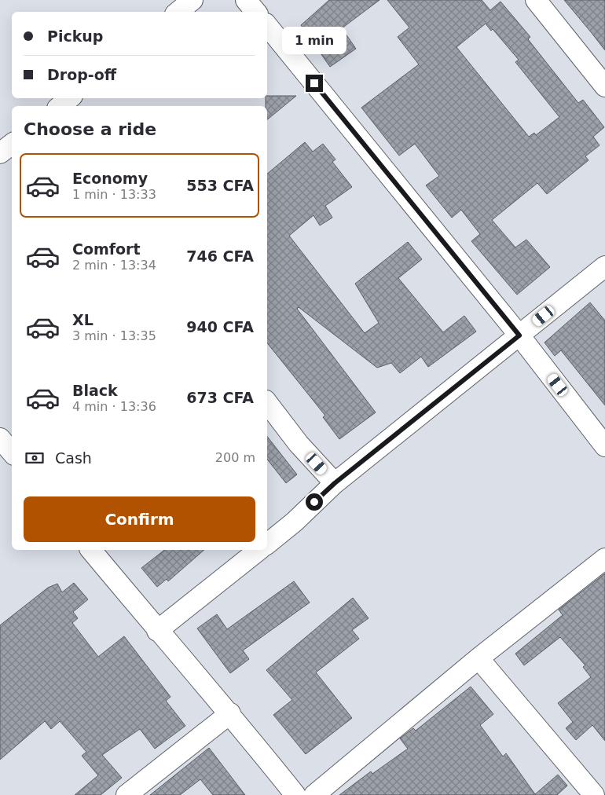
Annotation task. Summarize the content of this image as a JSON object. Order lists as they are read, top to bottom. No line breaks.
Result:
{"page":{"banner":["Pickup","Drop-off"],"bubble":"1 min","heading":"Choose a ride","list":[{"name":"Economy","note":"1 min · 13:33","value":"553 CFA"},{"name":"Comfort","note":"2 min · 13:34","value":"746 CFA"},{"name":"XL","note":"3 min · 13:35","value":"940 CFA"},{"name":"Black","note":"4 min · 13:36","value":"673 CFA"}],"pay":["Cash","200 m"],"buttons":"Confirm"}}
